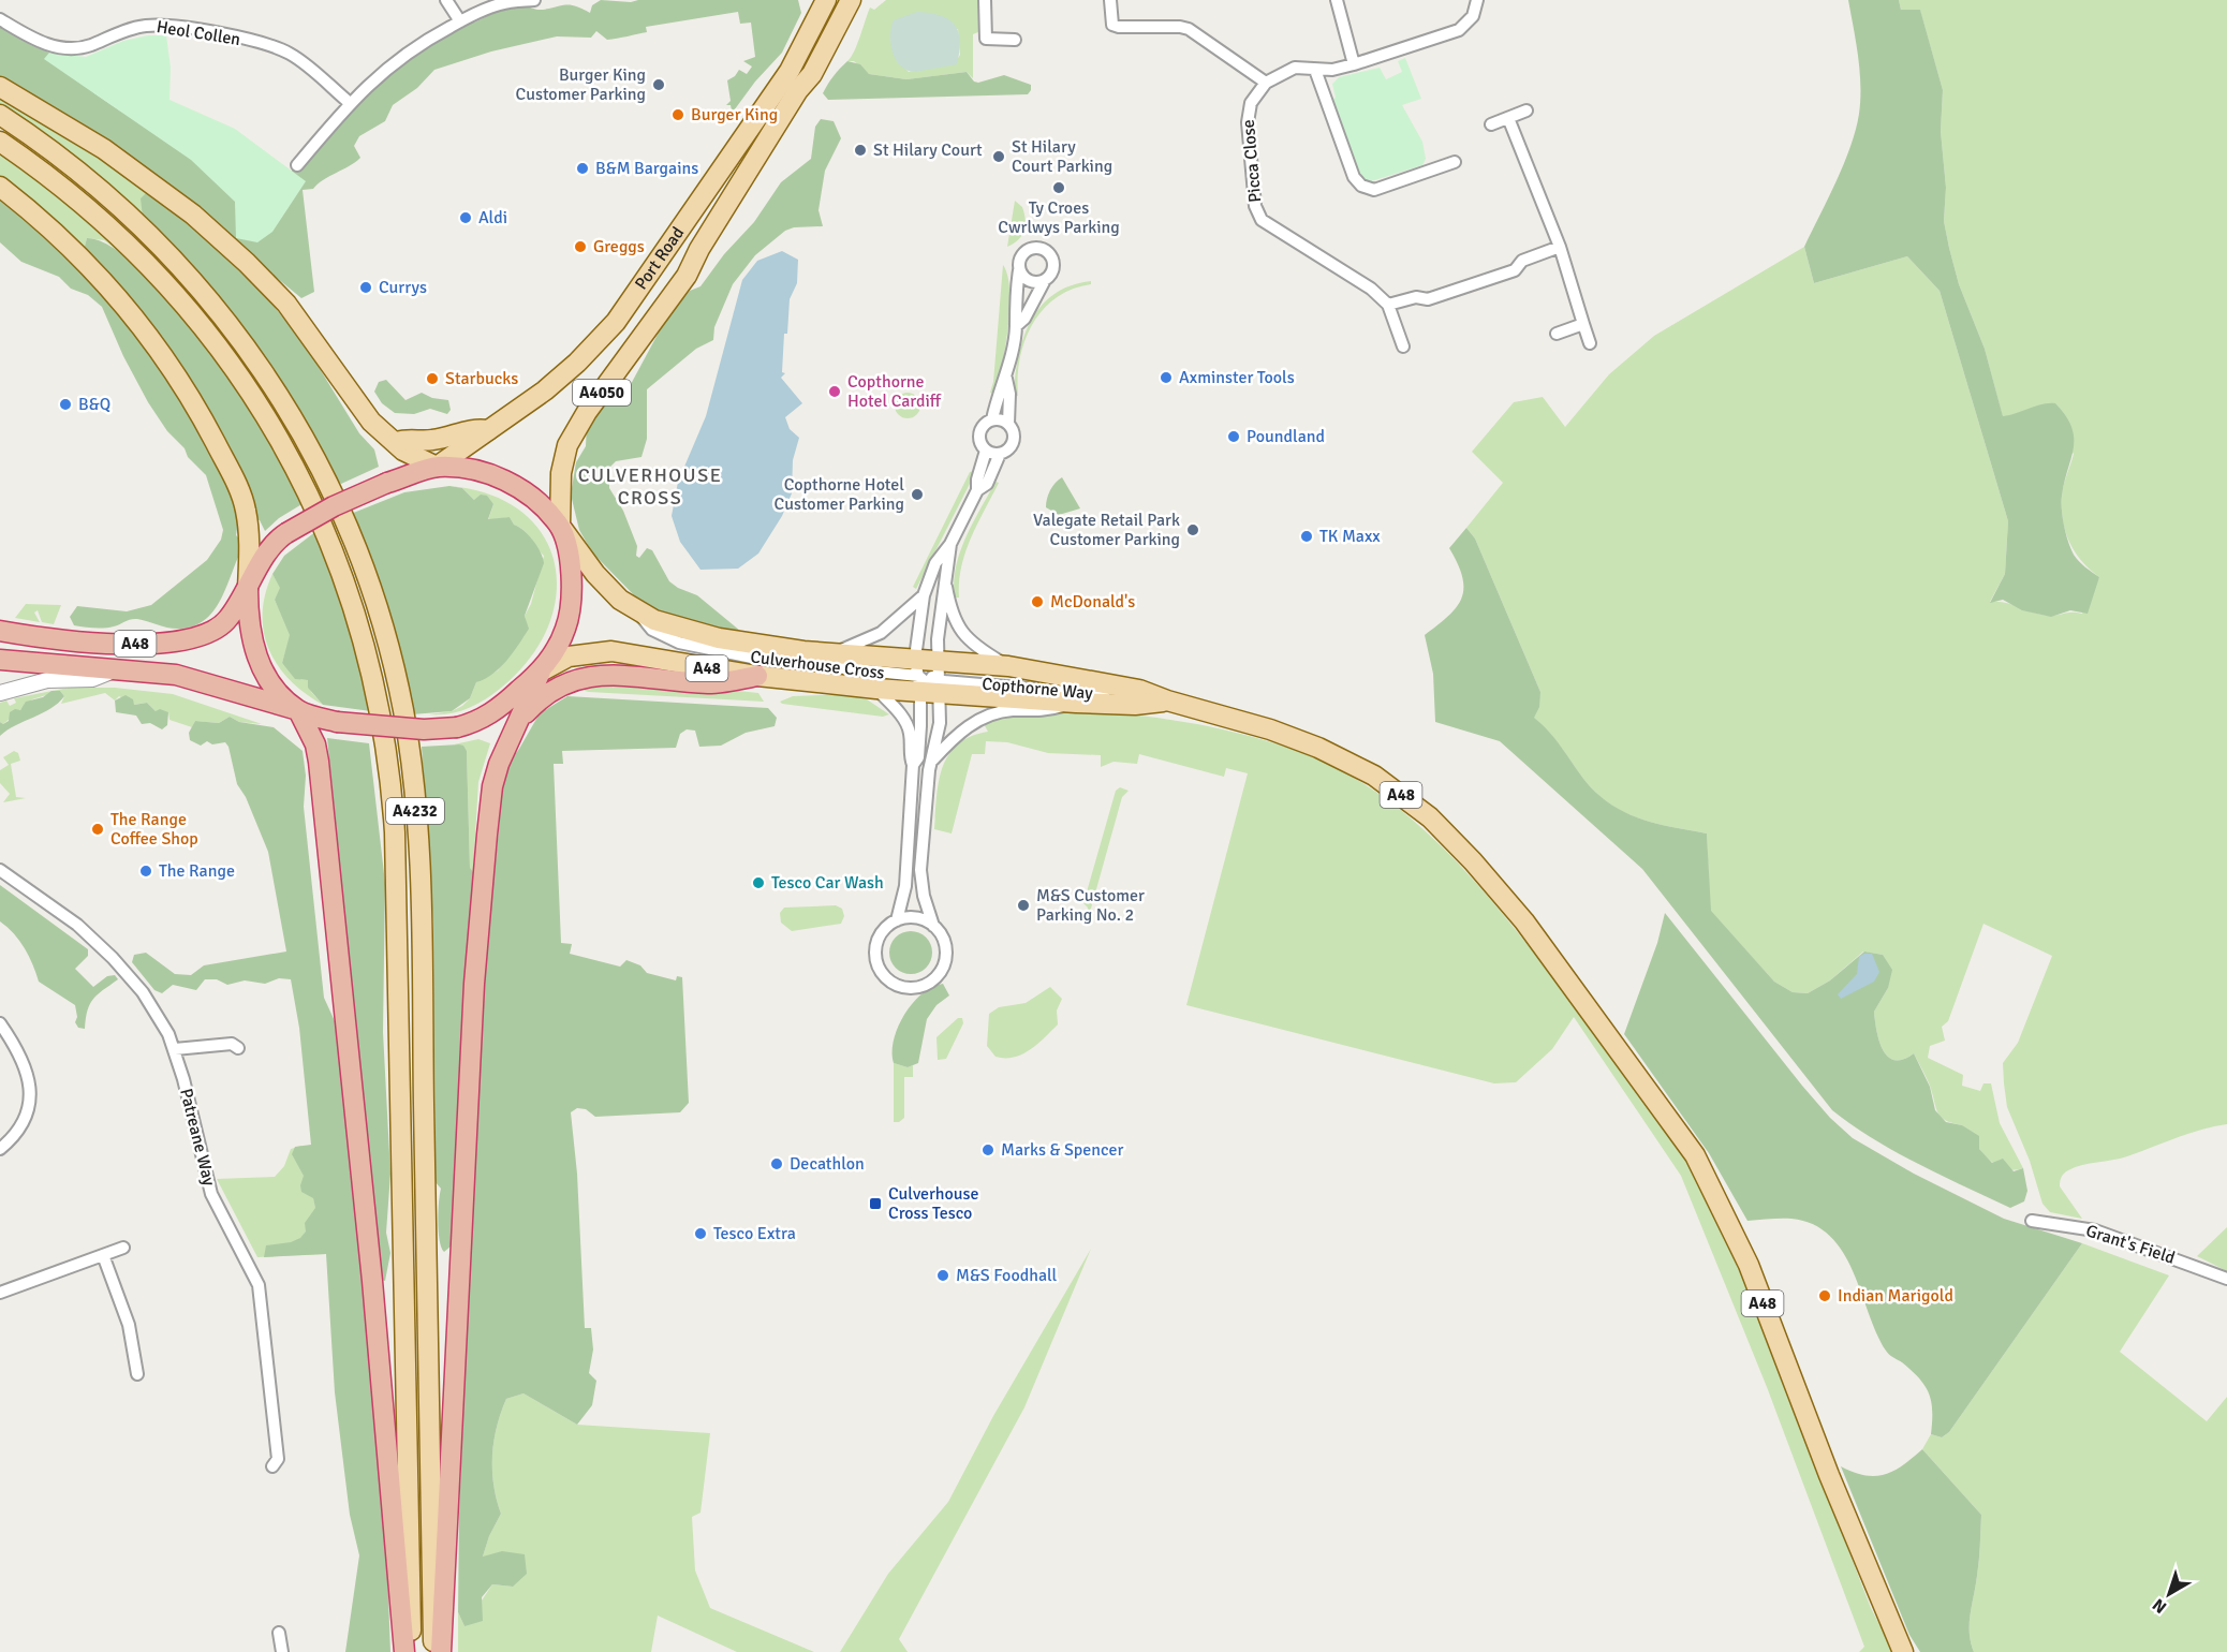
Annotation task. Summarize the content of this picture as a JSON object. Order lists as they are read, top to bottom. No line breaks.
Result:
{"streets":{"highway":["A48"],"main road":["Port Road","A4050","A4232"],"street":["Heol Collen","Picca Close","Culverhouse Cross","Copthorne Way","Patreane Way","Grant's Field"]},"crossings":[["Port Road","A48"],["A48","Culverhouse Cross"],["A48","Copthorne Way"],["Culverhouse Cross","Copthorne Way"]],"districts":["CULVERHOUSE CROSS"],"places":{"other":["Burger King Customer Parking","Burger King","St Hilary Court","St Hilary Court Parking","B&M Bargains","Ty Croes Cwrlwys Parking","Aldi","Greggs","Currys","Axminster Tools","Starbucks","Copthorne Hotel Cardiff","B&Q","Poundland","Copthorne Hotel Customer Parking","Valegate Retail Park Customer Parking","TK Maxx","McDonald's","The Range Coffee Shop","The Range","Tesco Car Wash","M&S Customer Parking No. 2","Marks & Spencer","Decathlon","Tesco Extra","M&S Foodhall","Indian Marigold"],"transit":["Culverhouse Cross Tesco"]},"north":"bottom left"}
